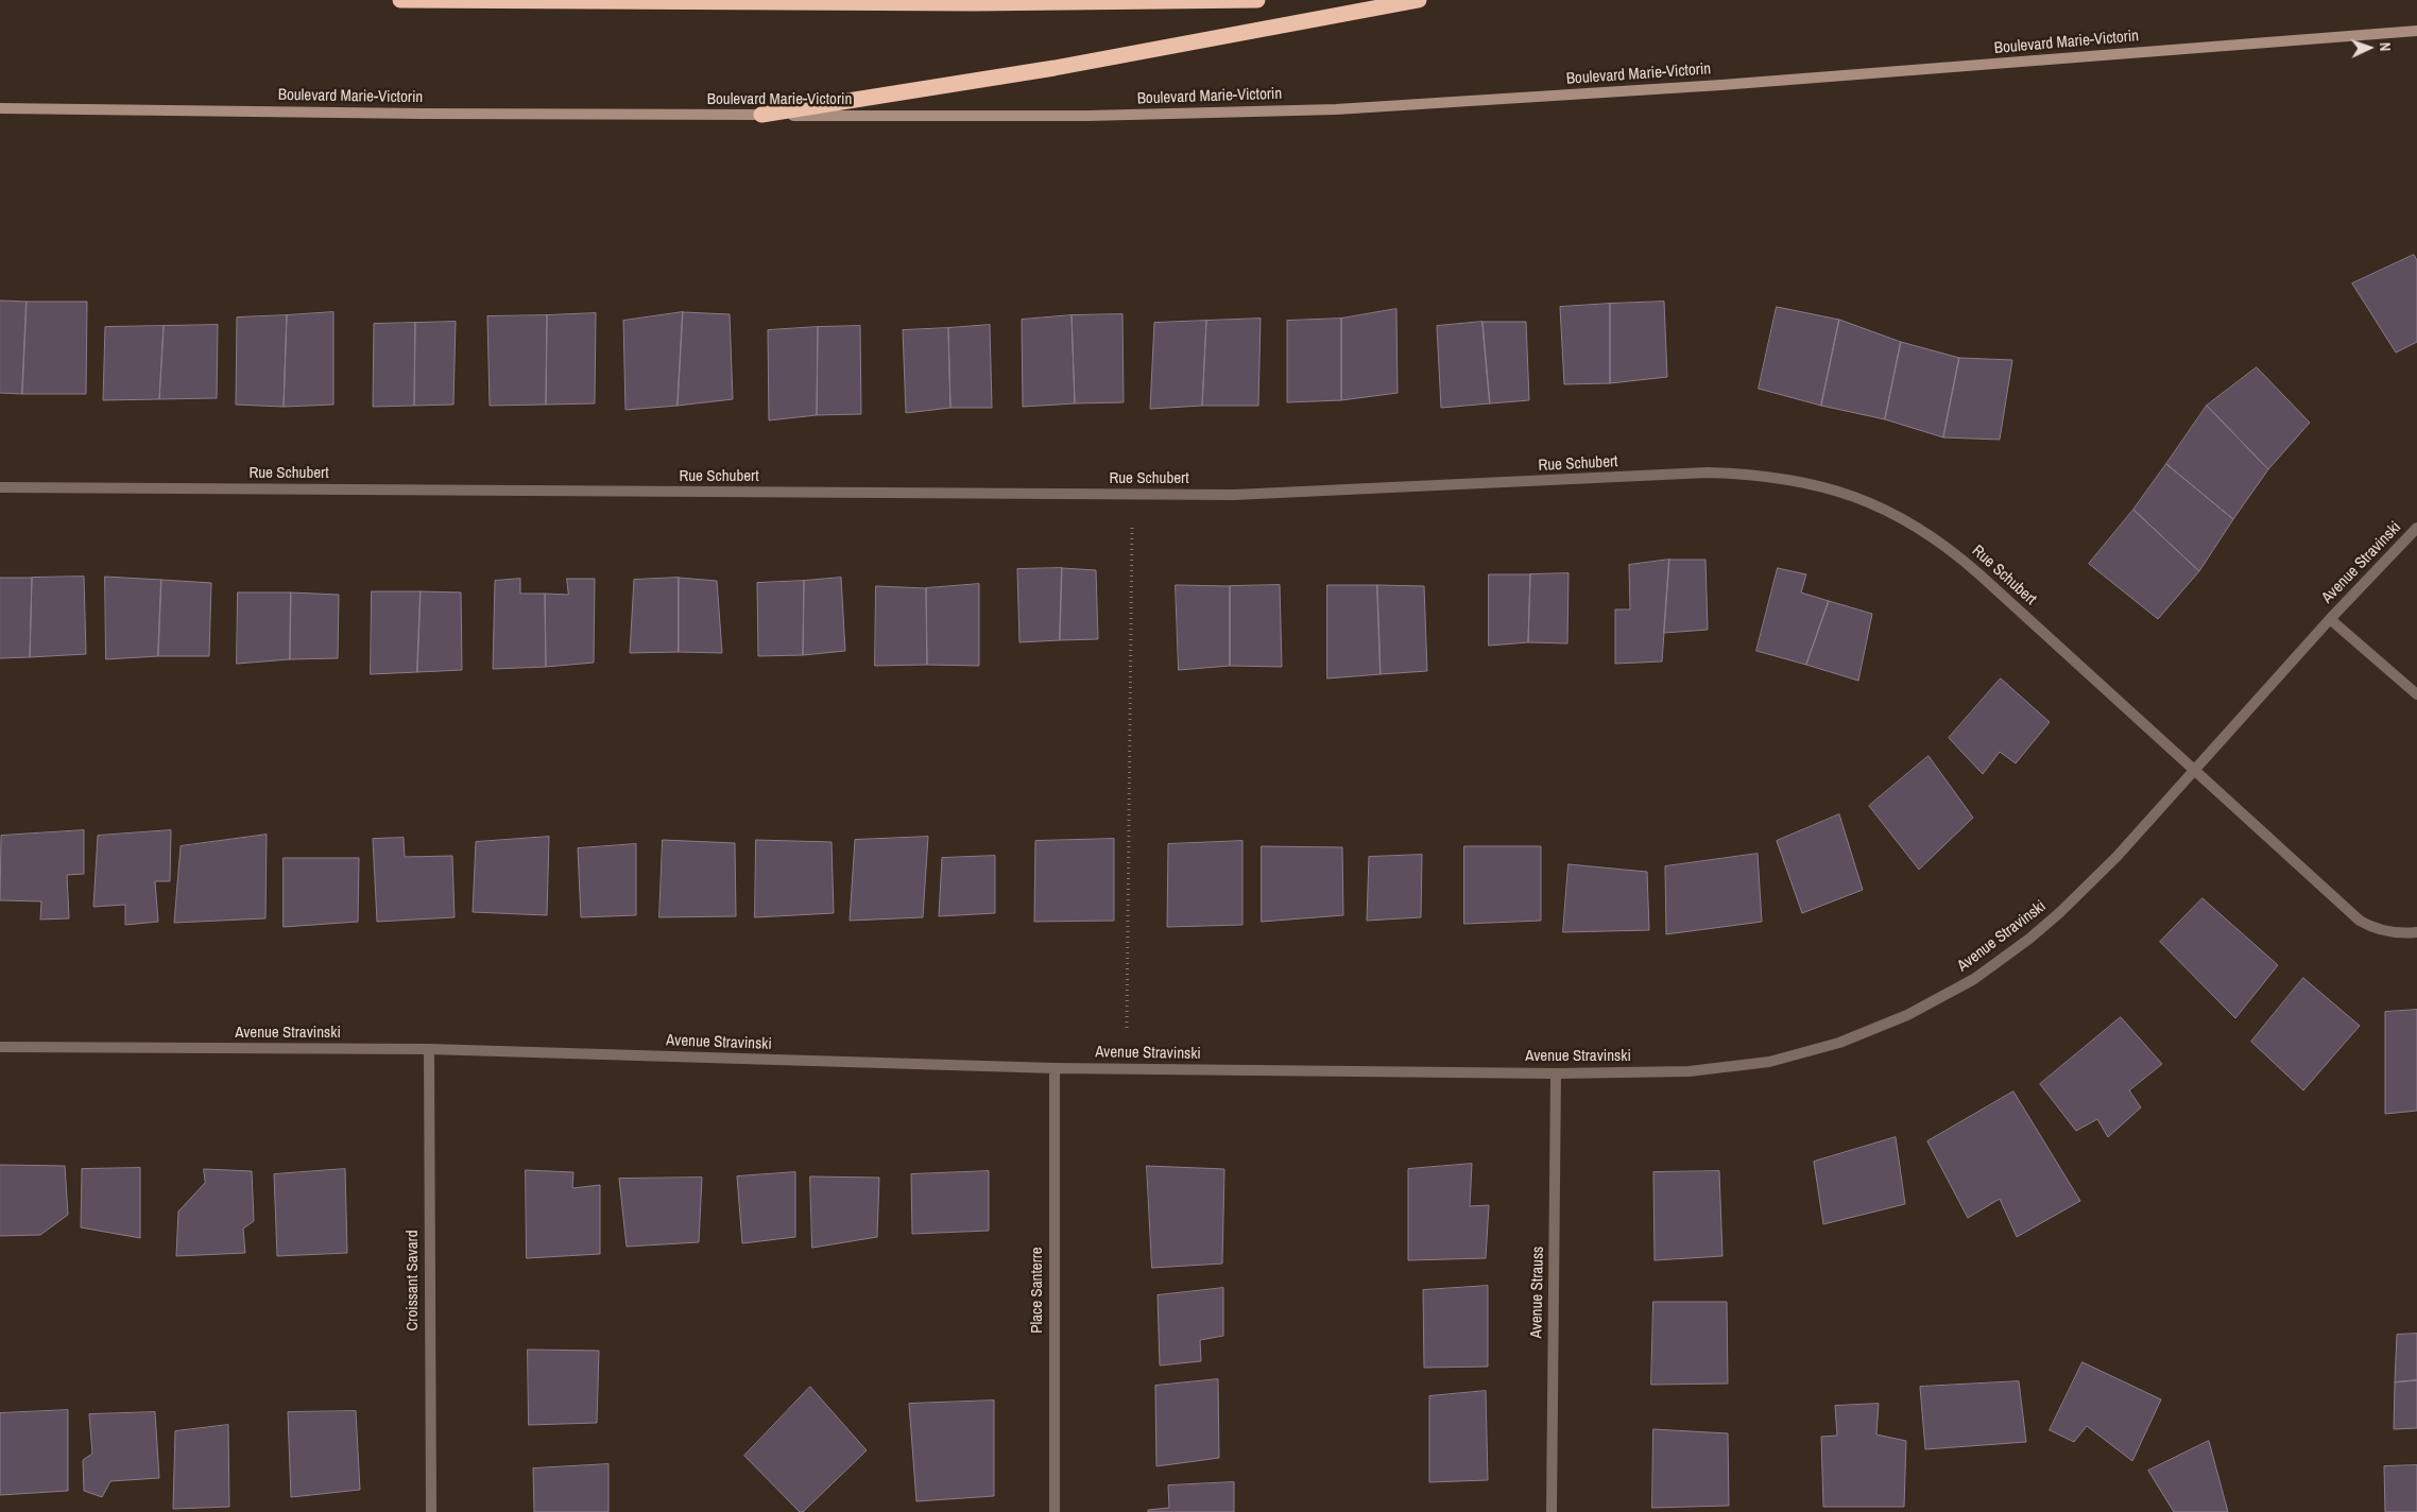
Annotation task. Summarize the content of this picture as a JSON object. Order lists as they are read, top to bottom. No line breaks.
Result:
{"streets":{"main road":["Boulevard Marie-Victorin"],"street":["Rue Schubert","Avenue Stravinski","Croissant Savard","Place Santerre","Avenue Strauss"]},"crossings":[["Rue Schubert","Avenue Stravinski"],["Avenue Stravinski","Croissant Savard"],["Avenue Stravinski","Place Santerre"],["Avenue Stravinski","Avenue Strauss"]],"north":"right"}
